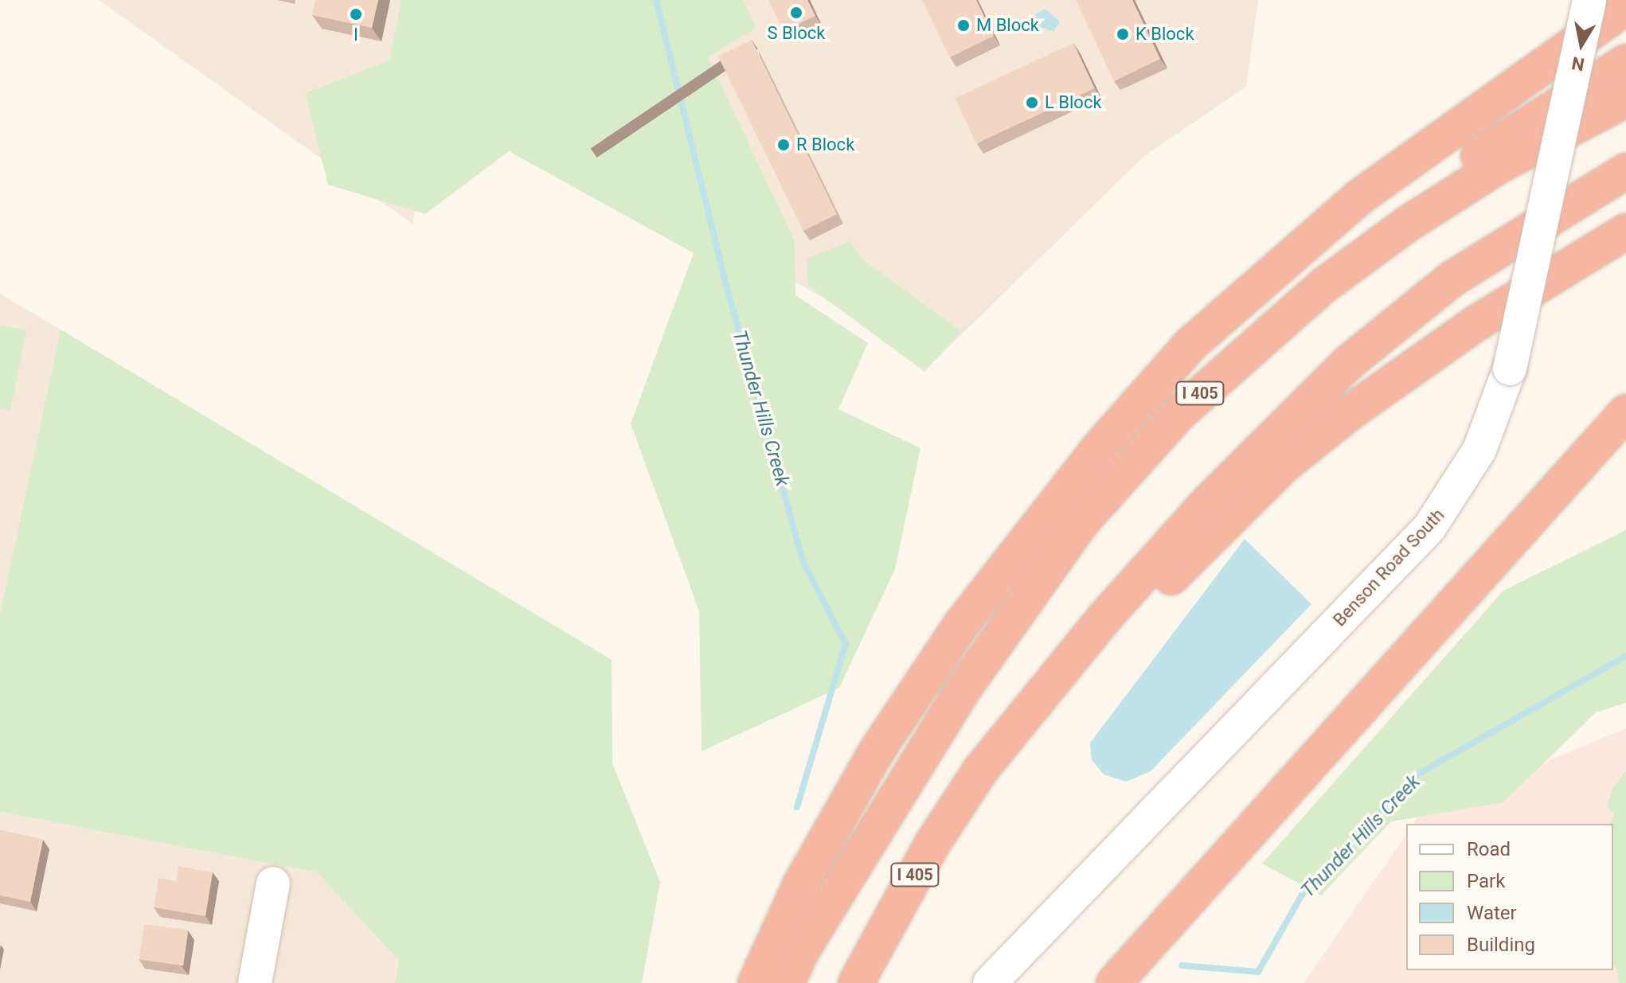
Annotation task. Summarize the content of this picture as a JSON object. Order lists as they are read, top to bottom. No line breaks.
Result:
{"streets":{"highway":["I 405"],"street":["Benson Road South"]},"water":["Thunder Hills Creek"],"places":["S Block","I","M Block","K Block","L Block","R Block"],"legend":["Road","Park","Water","Building"],"north":"bottom"}
